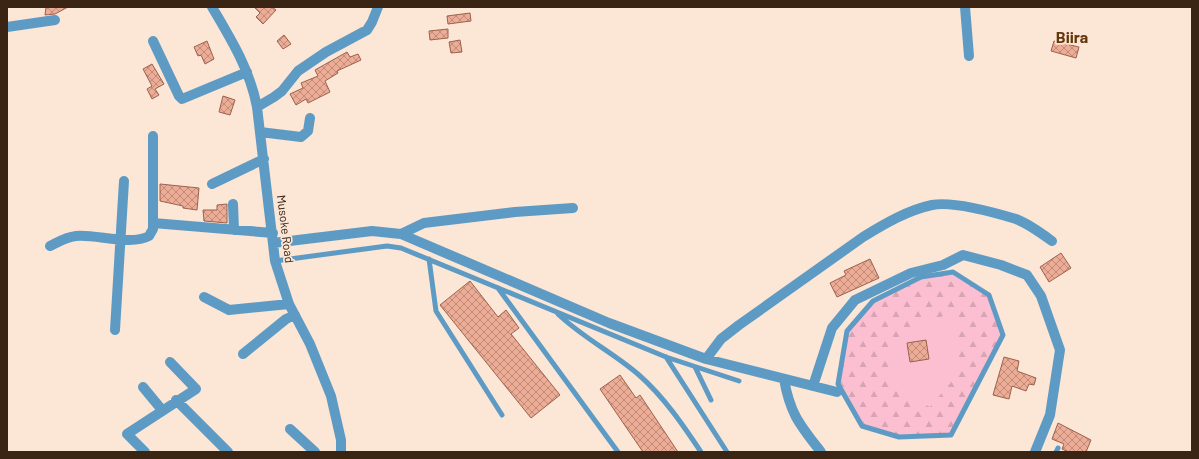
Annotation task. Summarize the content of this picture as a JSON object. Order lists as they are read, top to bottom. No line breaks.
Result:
{"streets":{"street":["Musoke Road"]},"districts":["Biira"]}
